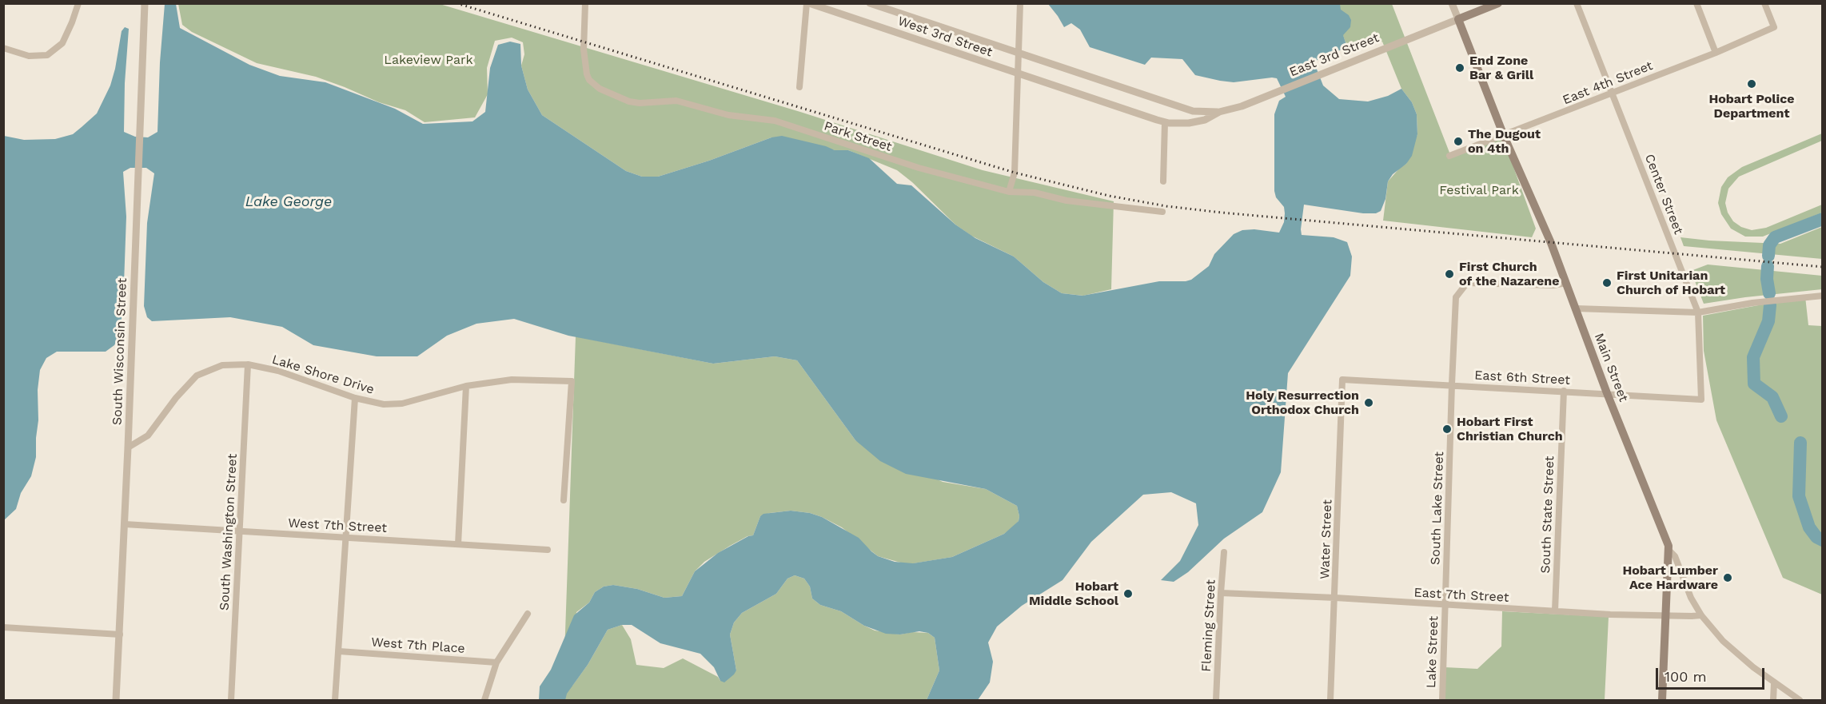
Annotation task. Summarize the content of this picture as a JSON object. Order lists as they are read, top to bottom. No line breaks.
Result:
{"streets":{"main road":["Main Street"],"street":["West 3rd Street","East 3rd Street","East 4th Street","Park Street","Center Street","South Wisconsin Street","Lake Shore Drive","East 6th Street","South Lake Street","South State Street","West 7th Street","South Washington Street","Water Street","East 7th Street","Fleming Street","West 7th Place","Lake Street"]},"crossings":[["West 3rd Street","East 3rd Street"],["East 3rd Street","Main Street"],["East 4th Street","Center Street"],["East 4th Street","Main Street"],["Center Street","East 6th Street"],["South Wisconsin Street","Lake Shore Drive"],["South Wisconsin Street","West 7th Street"],["Main Street","East 6th Street"],["Main Street","South Lake Street"],["Main Street","East 7th Street"],["Lake Shore Drive","South Washington Street"],["East 6th Street","South Lake Street"],["East 6th Street","South State Street"],["East 6th Street","Water Street"],["South Lake Street","East 7th Street"],["South Lake Street","Lake Street"],["South State Street","East 7th Street"],["West 7th Street","South Washington Street"],["Water Street","East 7th Street"],["East 7th Street","Fleming Street"],["East 7th Street","Lake Street"]],"water":["Lake George"],"parks":["Lakeview Park","Festival Park"],"places":["End Zone Bar & Grill","Hobart Police Department","The Dugout on 4th","First Church of the Nazarene","First Unitarian Church of Hobart","Holy Resurrection Orthodox Church","Hobart First Christian Church","Hobart Lumber Ace Hardware","Hobart Middle School"],"scale_bar":"100 m"}
